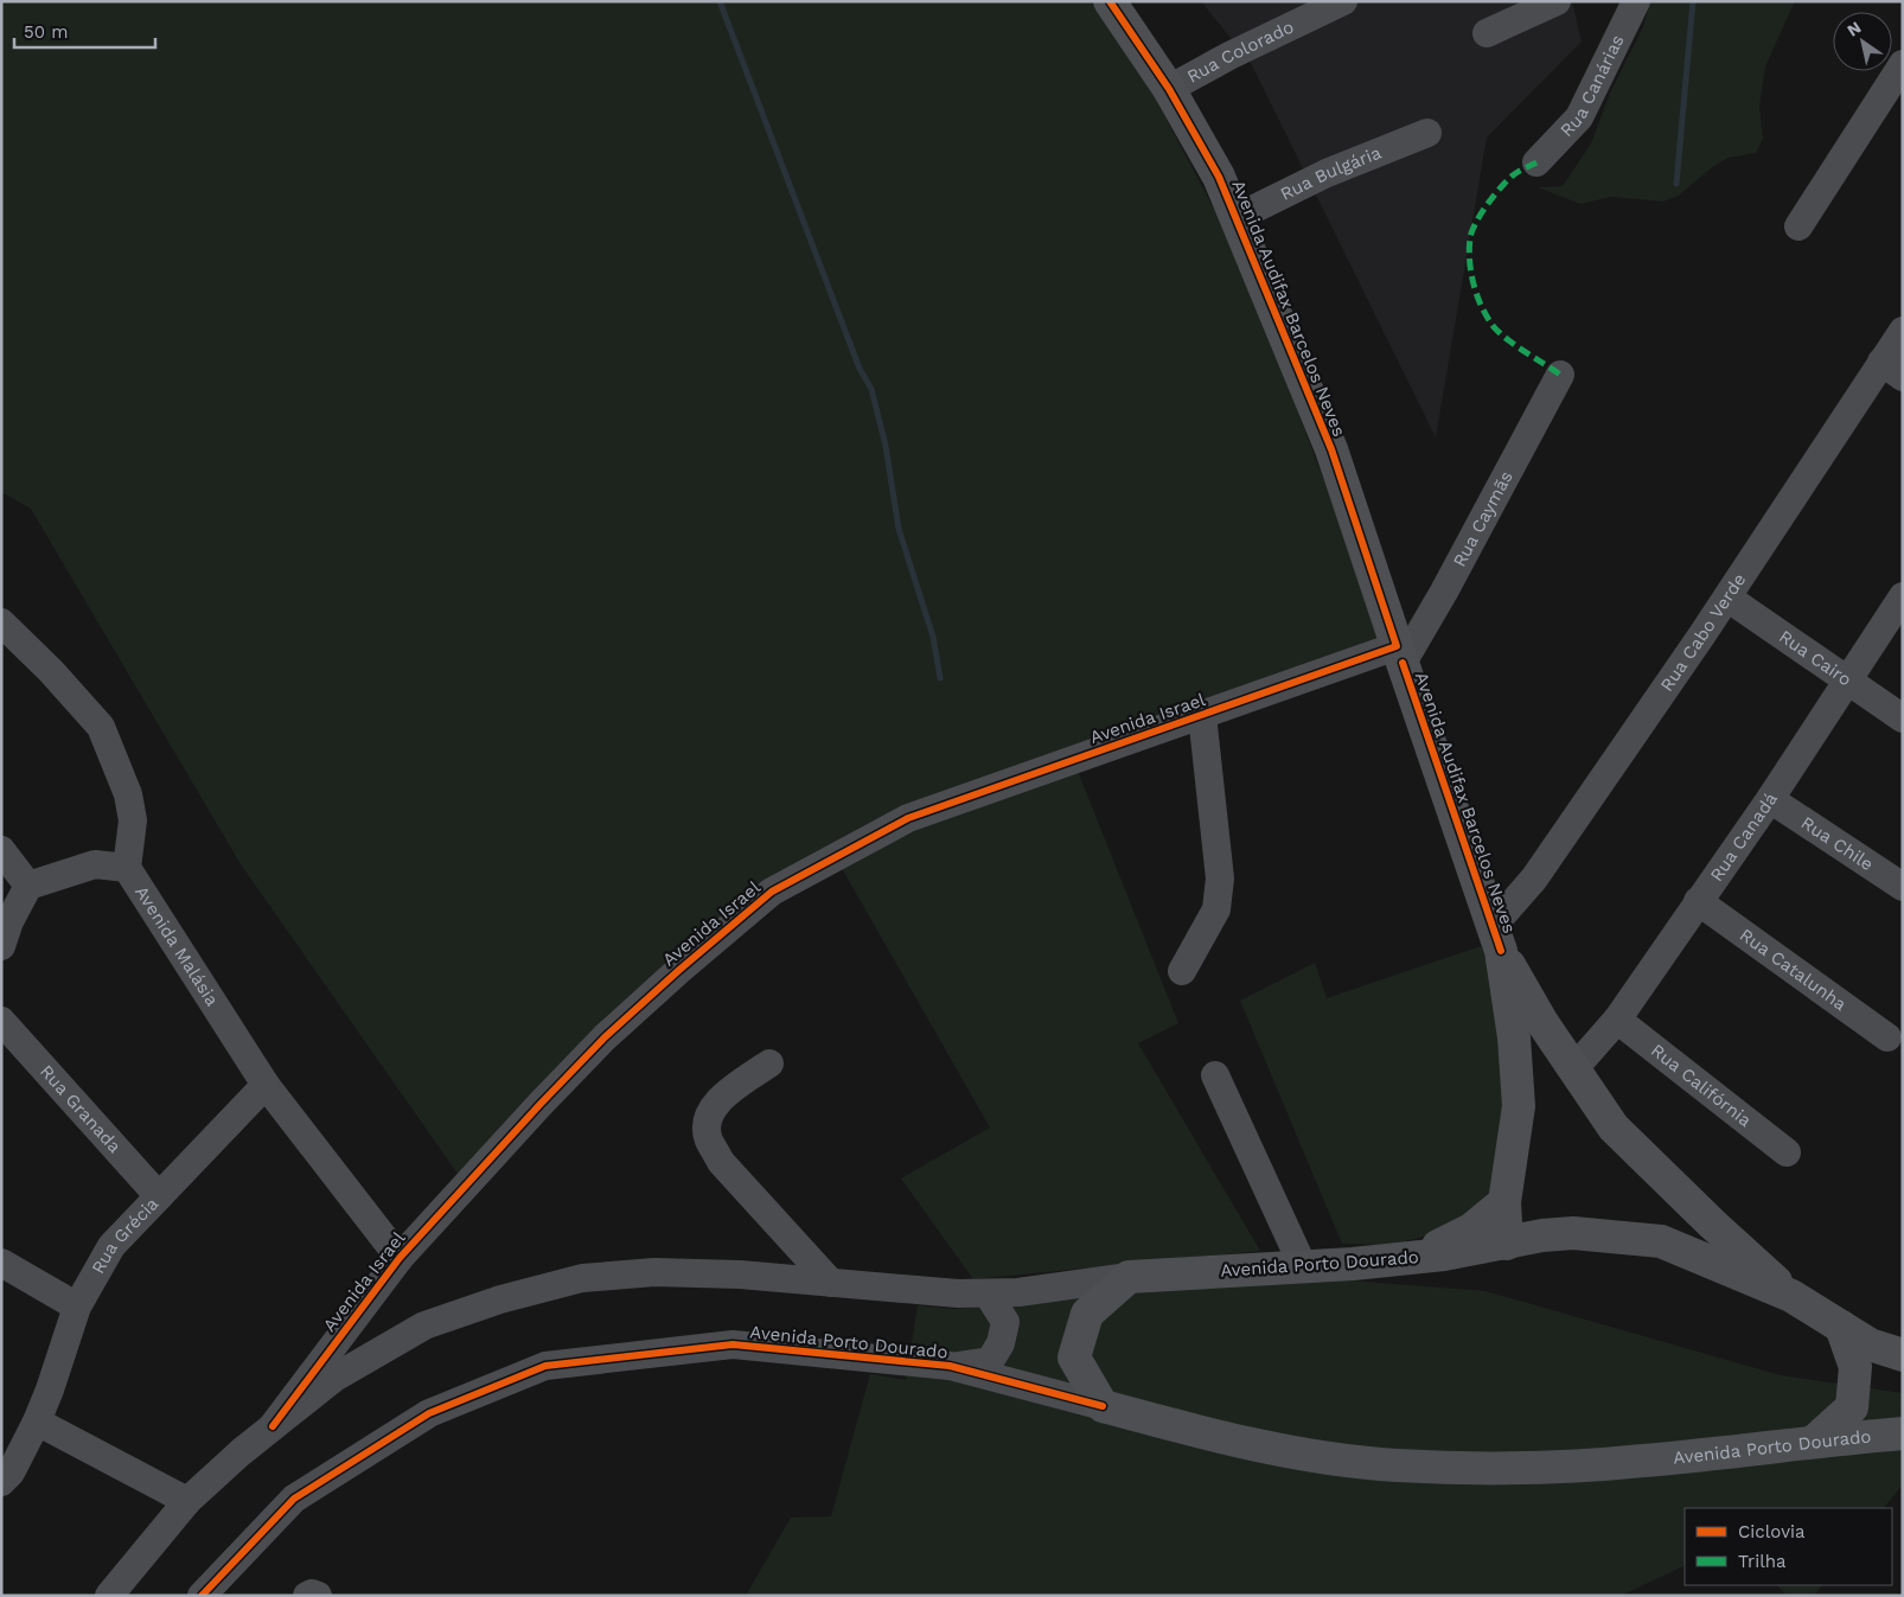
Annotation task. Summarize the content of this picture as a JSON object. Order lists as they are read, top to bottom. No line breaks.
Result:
{"streets":{"main road":["Avenida Audifax Barcelos Neves","Avenida Porto Dourado"],"street":["Rua Colorado","Rua Canárias","Rua Bulgária","Rua Caymãs","Rua Cabo Verde","Rua Cairo","Avenida Israel","Rua Canadá","Rua Chile","Avenida Malásia","Rua Catalunha","Rua Califórnia","Rua Granada","Rua Grécia"]},"crossings":[["Rua Colorado","Avenida Audifax Barcelos Neves"],["Rua Bulgária","Avenida Audifax Barcelos Neves"],["Avenida Audifax Barcelos Neves","Rua Caymãs"],["Avenida Audifax Barcelos Neves","Rua Cabo Verde"],["Avenida Audifax Barcelos Neves","Avenida Israel"],["Avenida Audifax Barcelos Neves","Rua Canadá"],["Avenida Audifax Barcelos Neves","Avenida Porto Dourado"],["Rua Caymãs","Avenida Israel"],["Rua Cabo Verde","Rua Cairo"],["Rua Cairo","Rua Canadá"],["Avenida Israel","Avenida Malásia"],["Avenida Israel","Avenida Porto Dourado"],["Rua Canadá","Rua Chile"],["Rua Canadá","Rua Catalunha"],["Rua Canadá","Rua Califórnia"],["Avenida Malásia","Rua Grécia"],["Rua Granada","Rua Grécia"]],"legend":["Ciclovia","Trilha"],"scale_bar":"50 m","north":"top left"}
